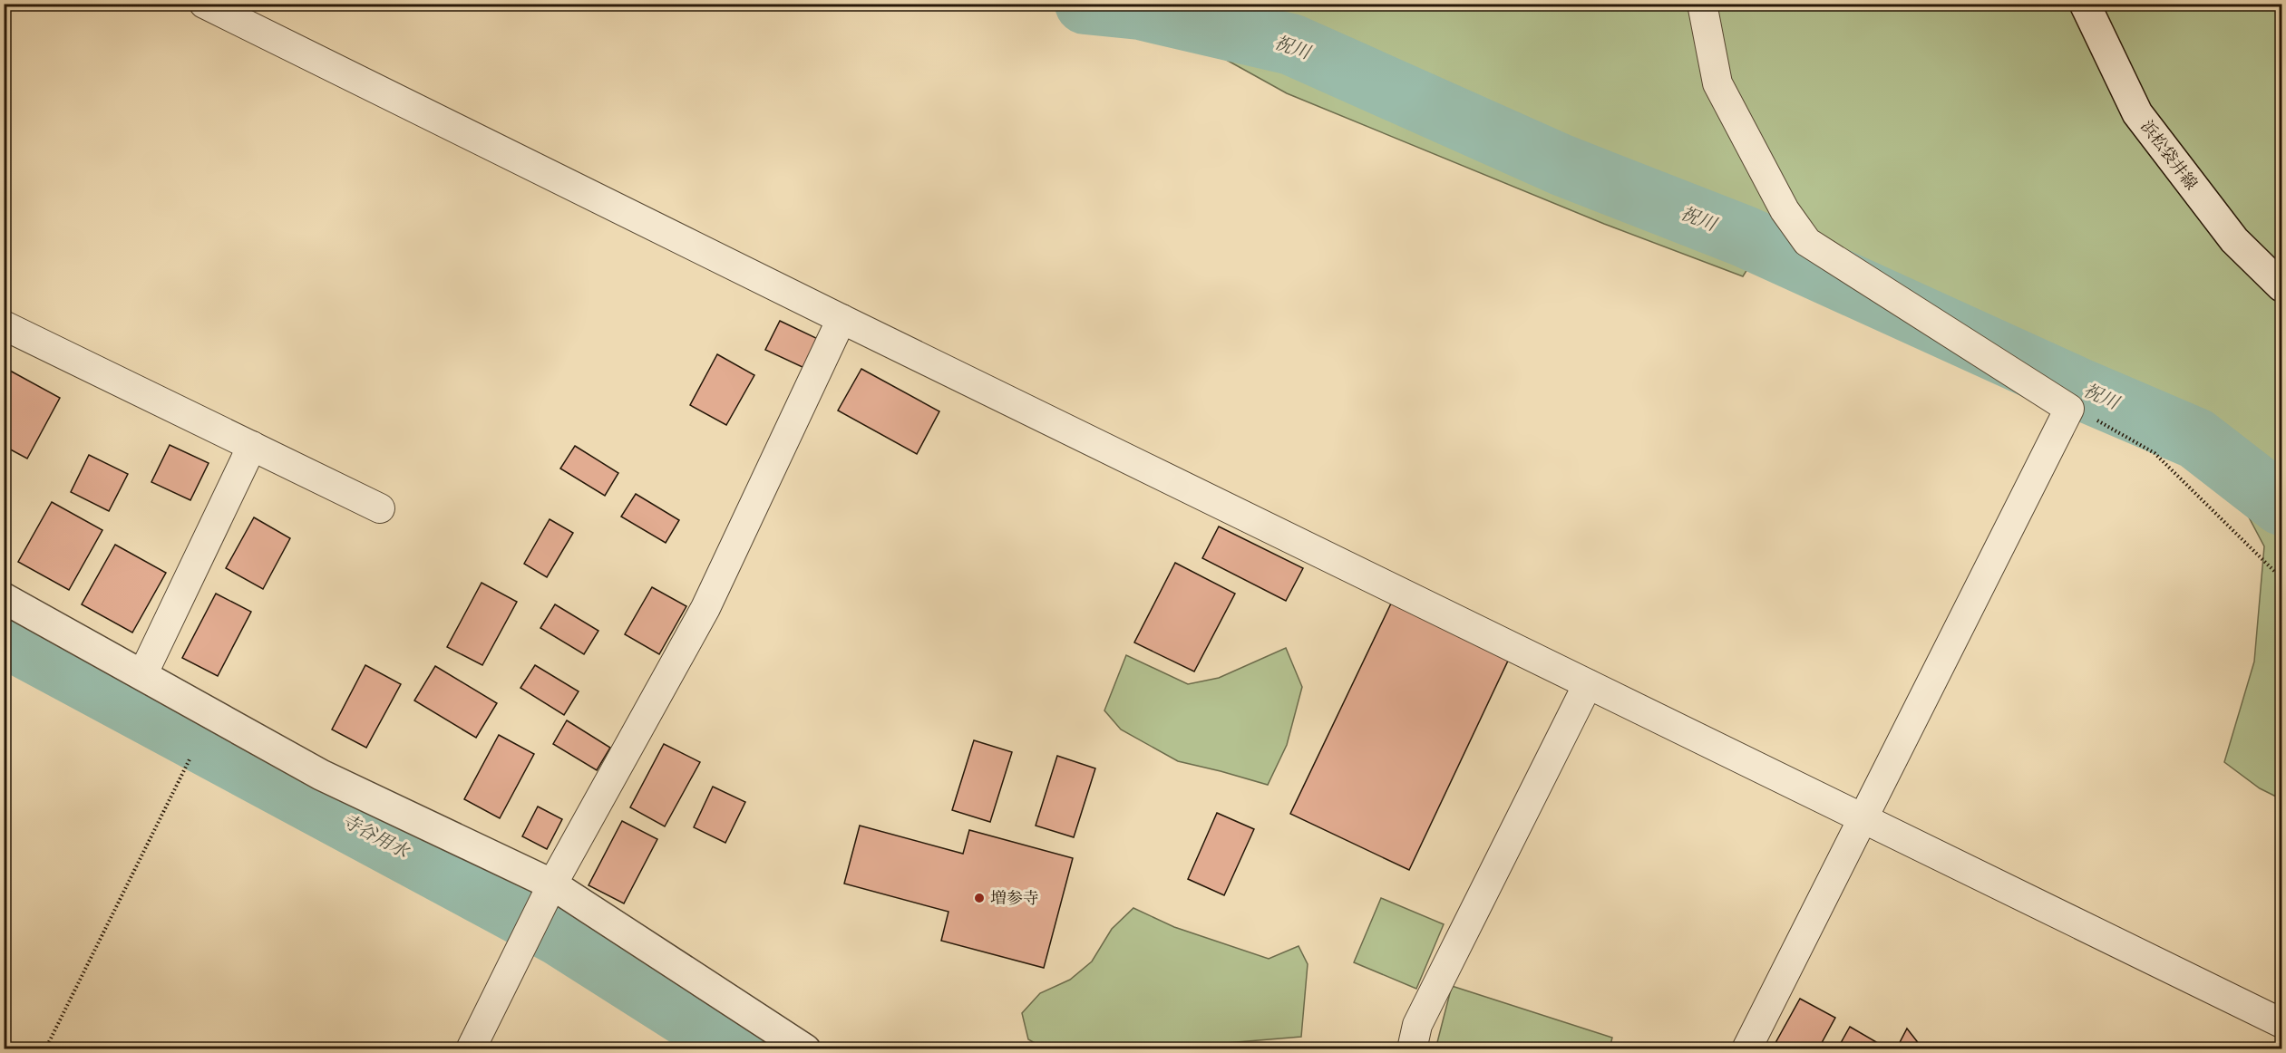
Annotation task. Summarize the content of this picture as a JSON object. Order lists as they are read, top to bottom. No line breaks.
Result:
{"streets":{"street":["浜松袋井線"]},"water":["祝川","寺谷用水"],"places":["増参寺"]}
